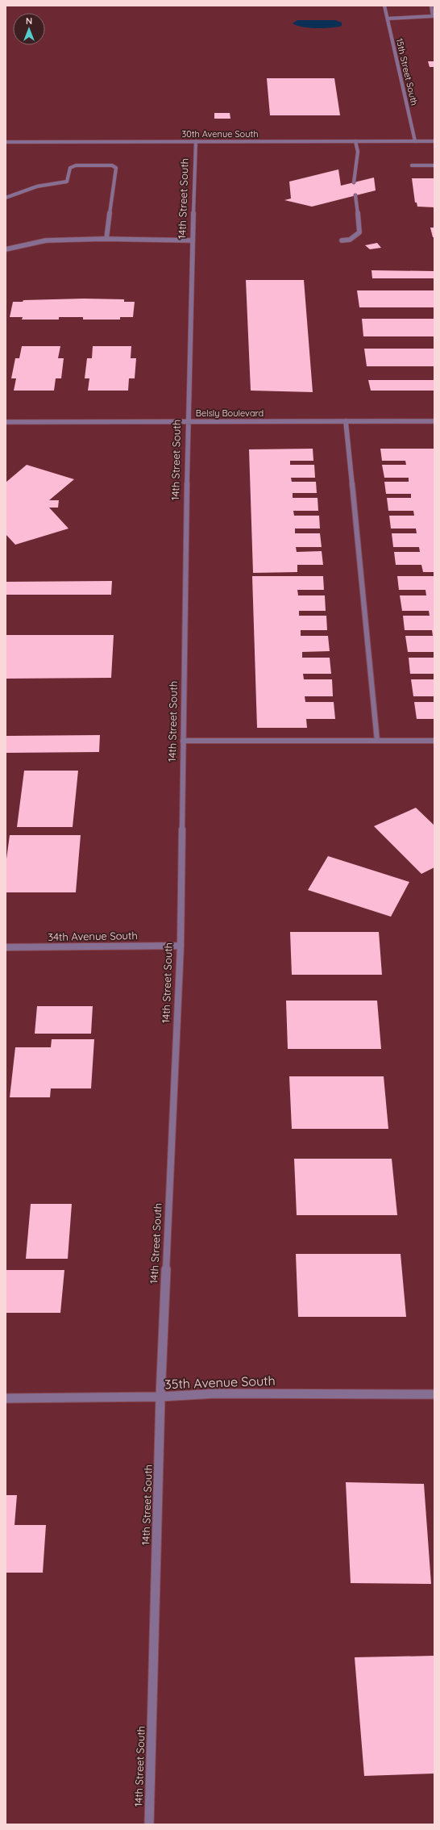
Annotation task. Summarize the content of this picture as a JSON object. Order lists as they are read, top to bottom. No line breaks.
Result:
{"streets":{"street":["15th Street South","30th Avenue South","14th Street South","Belsly Boulevard","34th Avenue South","35th Avenue South"]},"crossings":[["15th Street South","30th Avenue South"],["30th Avenue South","14th Street South"],["14th Street South","Belsly Boulevard"],["14th Street South","34th Avenue South"],["14th Street South","35th Avenue South"]],"north":"top"}
